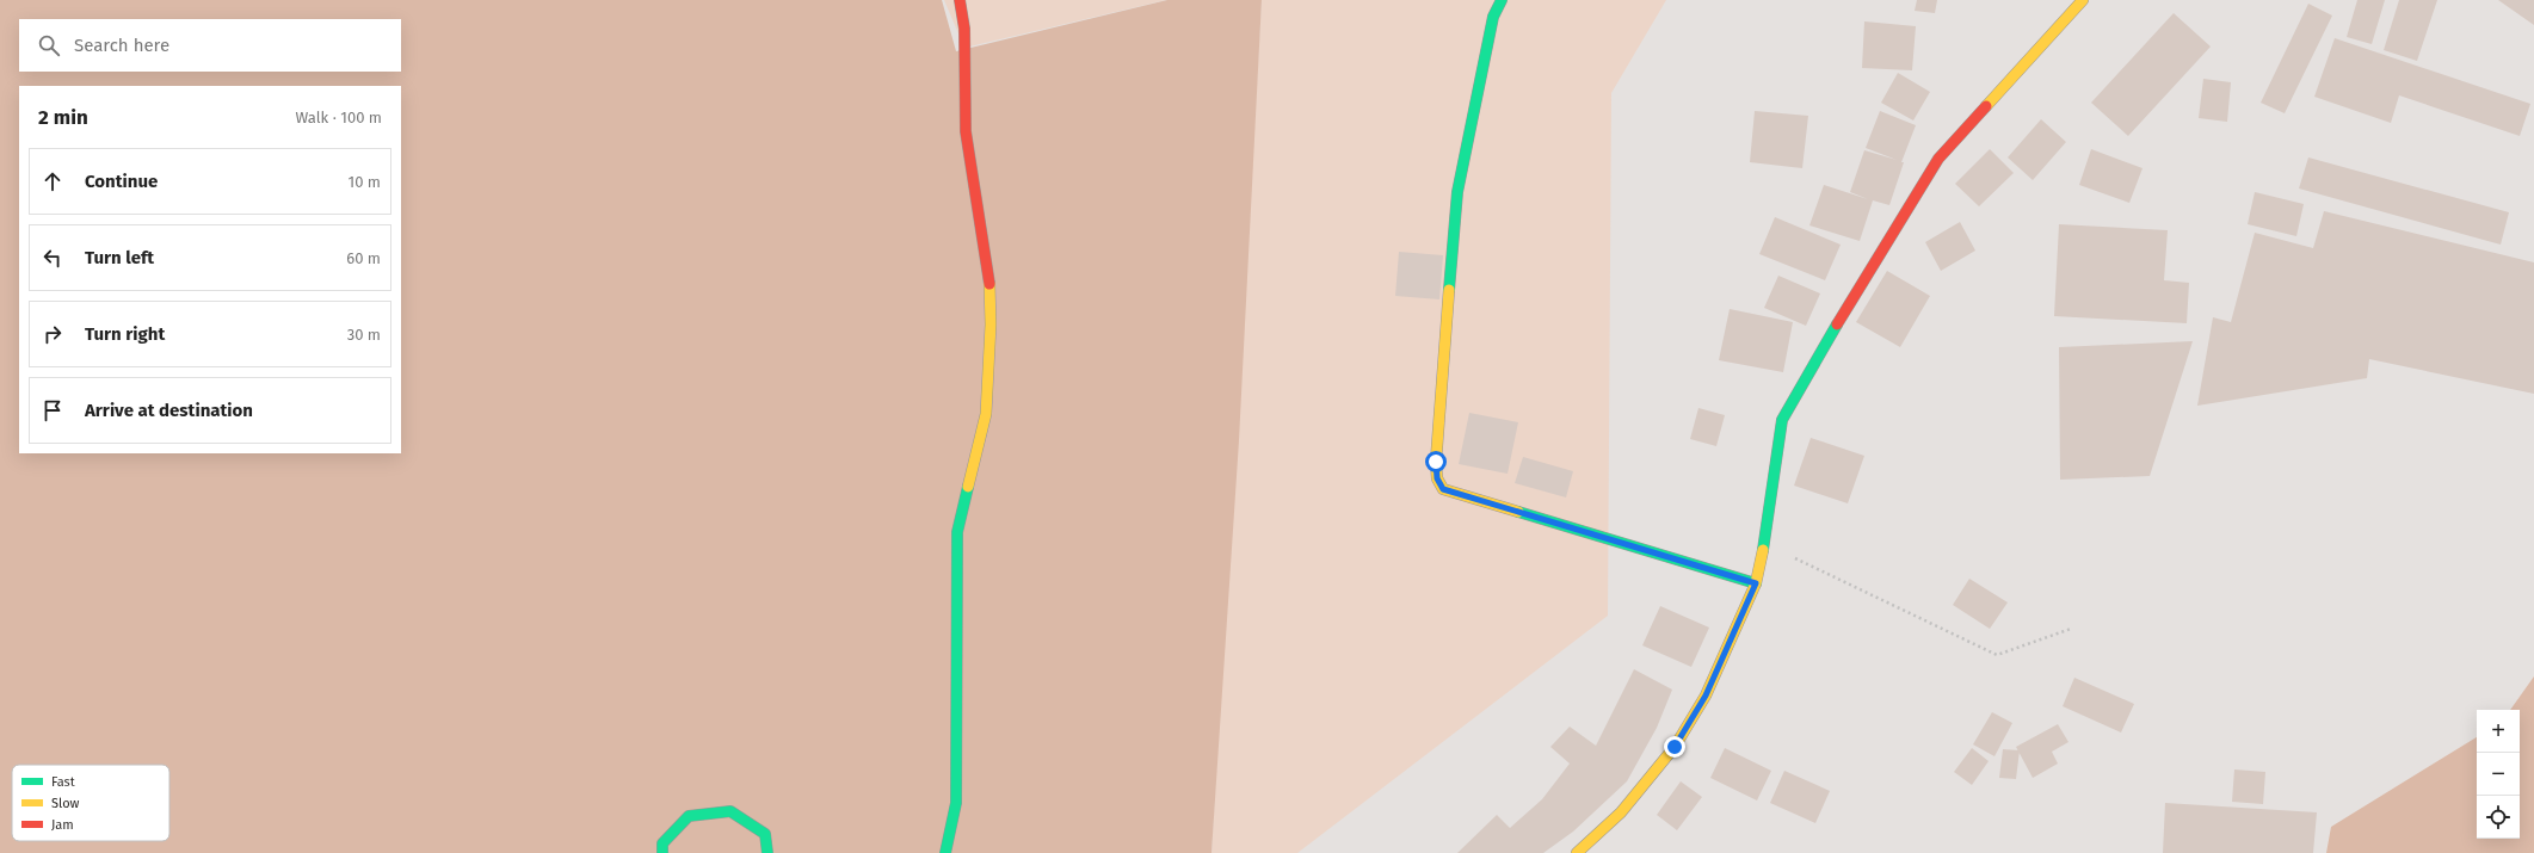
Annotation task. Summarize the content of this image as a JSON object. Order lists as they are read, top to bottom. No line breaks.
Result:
{"legend":["Fast","Slow","Jam"],"page":{"search":"Search here","heading":["2 min","Walk · 100 m"],"list":[["Continue","10 m"],["Turn left","60 m"],["Turn right","30 m"],"Arrive at destination"],"map_buttons":["+","−"]}}
